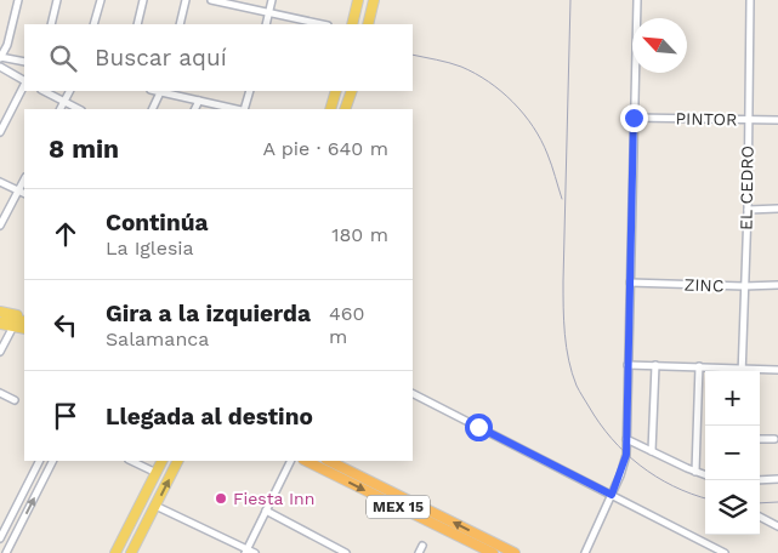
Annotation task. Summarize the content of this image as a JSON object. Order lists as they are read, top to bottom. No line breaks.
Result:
{"streets":{"highway":["MEX 15"],"street":["PINTOR","EL CEDRO","ZINC"]},"crossings":[["PINTOR","EL CEDRO"],["EL CEDRO","ZINC"]],"places":["Fiesta Inn"],"north":"top left","page":{"search":"Buscar aquí","heading":["8 min","A pie · 640 m"],"list":[["Continúa","La Iglesia","180 m"],["Gira a la izquierda","Salamanca","460 m"],"Llegada al destino"],"map_buttons":["+","−"]}}
